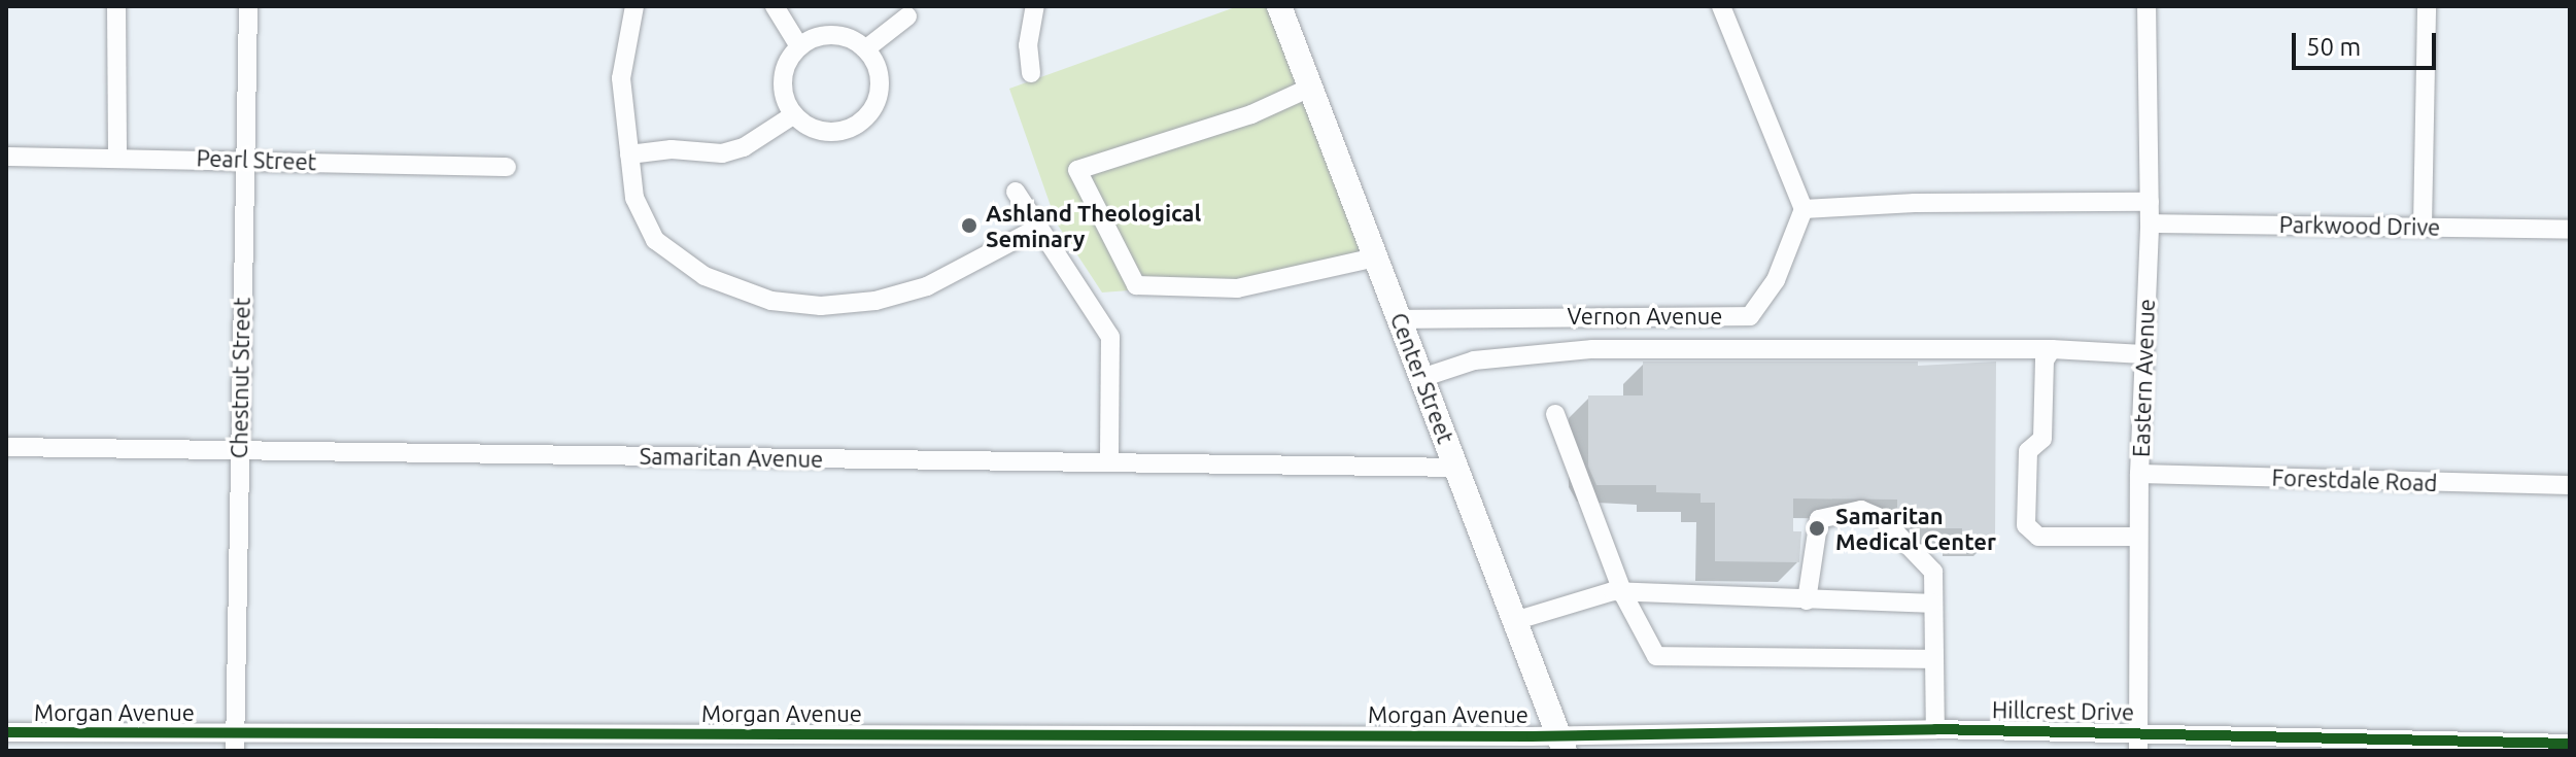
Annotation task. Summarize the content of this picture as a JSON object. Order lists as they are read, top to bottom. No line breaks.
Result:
{"streets":{"main road":["Center Street"],"street":["Pearl Street","Parkwood Drive","Vernon Avenue","Chestnut Street","Eastern Avenue","Samaritan Avenue","Forestdale Road","Hillcrest Drive","Morgan Avenue"]},"crossings":[["Pearl Street","Chestnut Street"],["Parkwood Drive","Eastern Avenue"],["Vernon Avenue","Center Street"],["Chestnut Street","Samaritan Avenue"],["Chestnut Street","Morgan Avenue"],["Center Street","Samaritan Avenue"],["Center Street","Hillcrest Drive"],["Center Street","Morgan Avenue"],["Eastern Avenue","Forestdale Road"],["Eastern Avenue","Hillcrest Drive"],["Hillcrest Drive","Morgan Avenue"]],"places":["Ashland Theological Seminary","Samaritan Medical Center"],"scale_bar":"50 m"}
